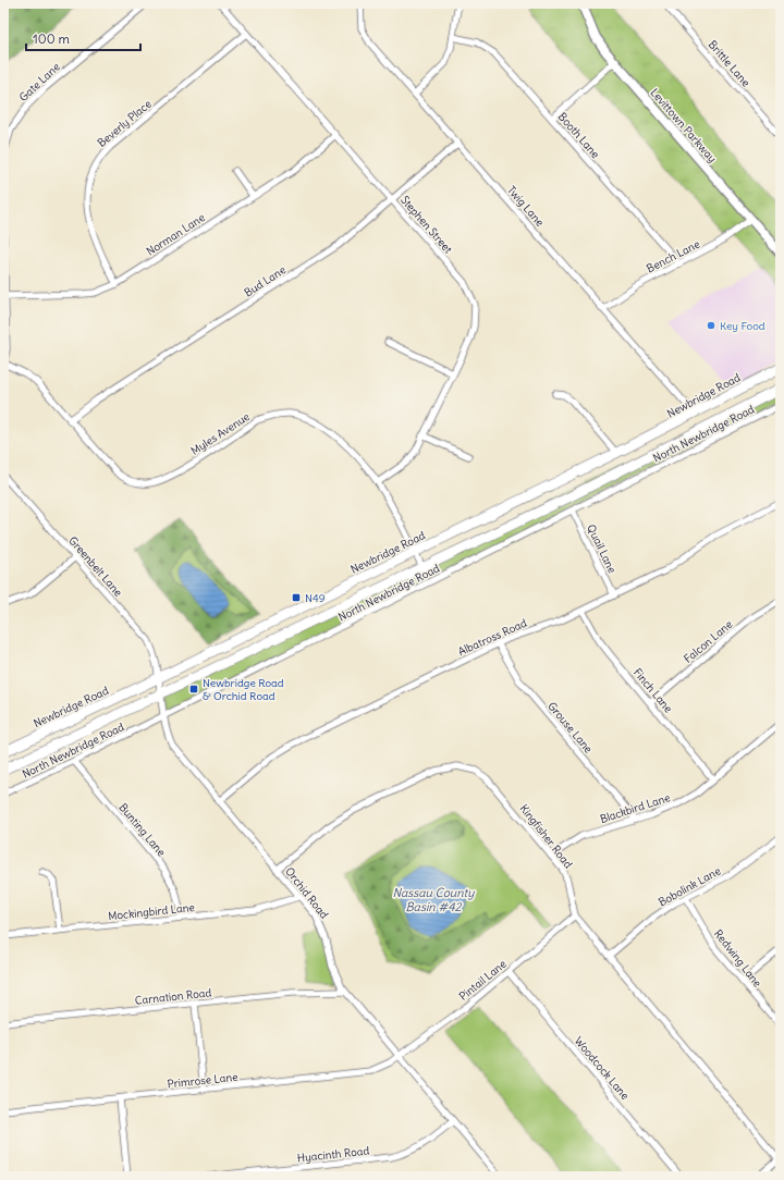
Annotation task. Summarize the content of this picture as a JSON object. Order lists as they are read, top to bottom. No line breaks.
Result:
{"streets":{"main road":["Newbridge Road"],"street":["Brittle Lane","Gate Lane","Beverly Place","Levittown Parkway","Booth Lane","Twig Lane","Stephen Street","Norman Lane","Bench Lane","Bud Lane","Myles Avenue","North Newbridge Road","Quail Lane","Greenbelt Lane","Albatross Road","Falcon Lane","Finch Lane","Grouse Lane","Blackbird Lane","Bunting Lane","Kingfisher Road","Bobolink Lane","Orchid Road","Mockingbird Lane","Redwing Lane","Pintail Lane","Carnation Road","Woodcock Lane","Primrose Lane","Hyacinth Road"]},"crossings":[["Beverly Place","Stephen Street"],["Beverly Place","Norman Lane"],["Levittown Parkway","Bench Lane"],["Booth Lane","Bench Lane"],["Twig Lane","Bench Lane"],["Twig Lane","Bud Lane"],["Twig Lane","Newbridge Road"],["Stephen Street","Norman Lane"],["Stephen Street","Bud Lane"],["Stephen Street","Myles Avenue"],["Bud Lane","Myles Avenue"],["Newbridge Road","Myles Avenue"],["Newbridge Road","Greenbelt Lane"],["Newbridge Road","Orchid Road"],["North Newbridge Road","Quail Lane"],["North Newbridge Road","Bunting Lane"],["North Newbridge Road","Orchid Road"],["Quail Lane","Albatross Road"],["Greenbelt Lane","Orchid Road"],["Albatross Road","Finch Lane"],["Albatross Road","Grouse Lane"],["Albatross Road","Orchid Road"],["Falcon Lane","Finch Lane"],["Finch Lane","Blackbird Lane"],["Grouse Lane","Blackbird Lane"],["Blackbird Lane","Kingfisher Road"],["Bunting Lane","Mockingbird Lane"],["Kingfisher Road","Bobolink Lane"],["Kingfisher Road","Orchid Road"],["Kingfisher Road","Pintail Lane"],["Bobolink Lane","Redwing Lane"],["Orchid Road","Mockingbird Lane"],["Orchid Road","Pintail Lane"],["Orchid Road","Carnation Road"],["Orchid Road","Primrose Lane"],["Orchid Road","Hyacinth Road"],["Pintail Lane","Woodcock Lane"],["Pintail Lane","Primrose Lane"]],"water":["Nassau County Basin #42"],"places":{"other":["Key Food"],"transit":["N49","Newbridge Road & Orchid Road"]},"scale_bar":"100 m"}
